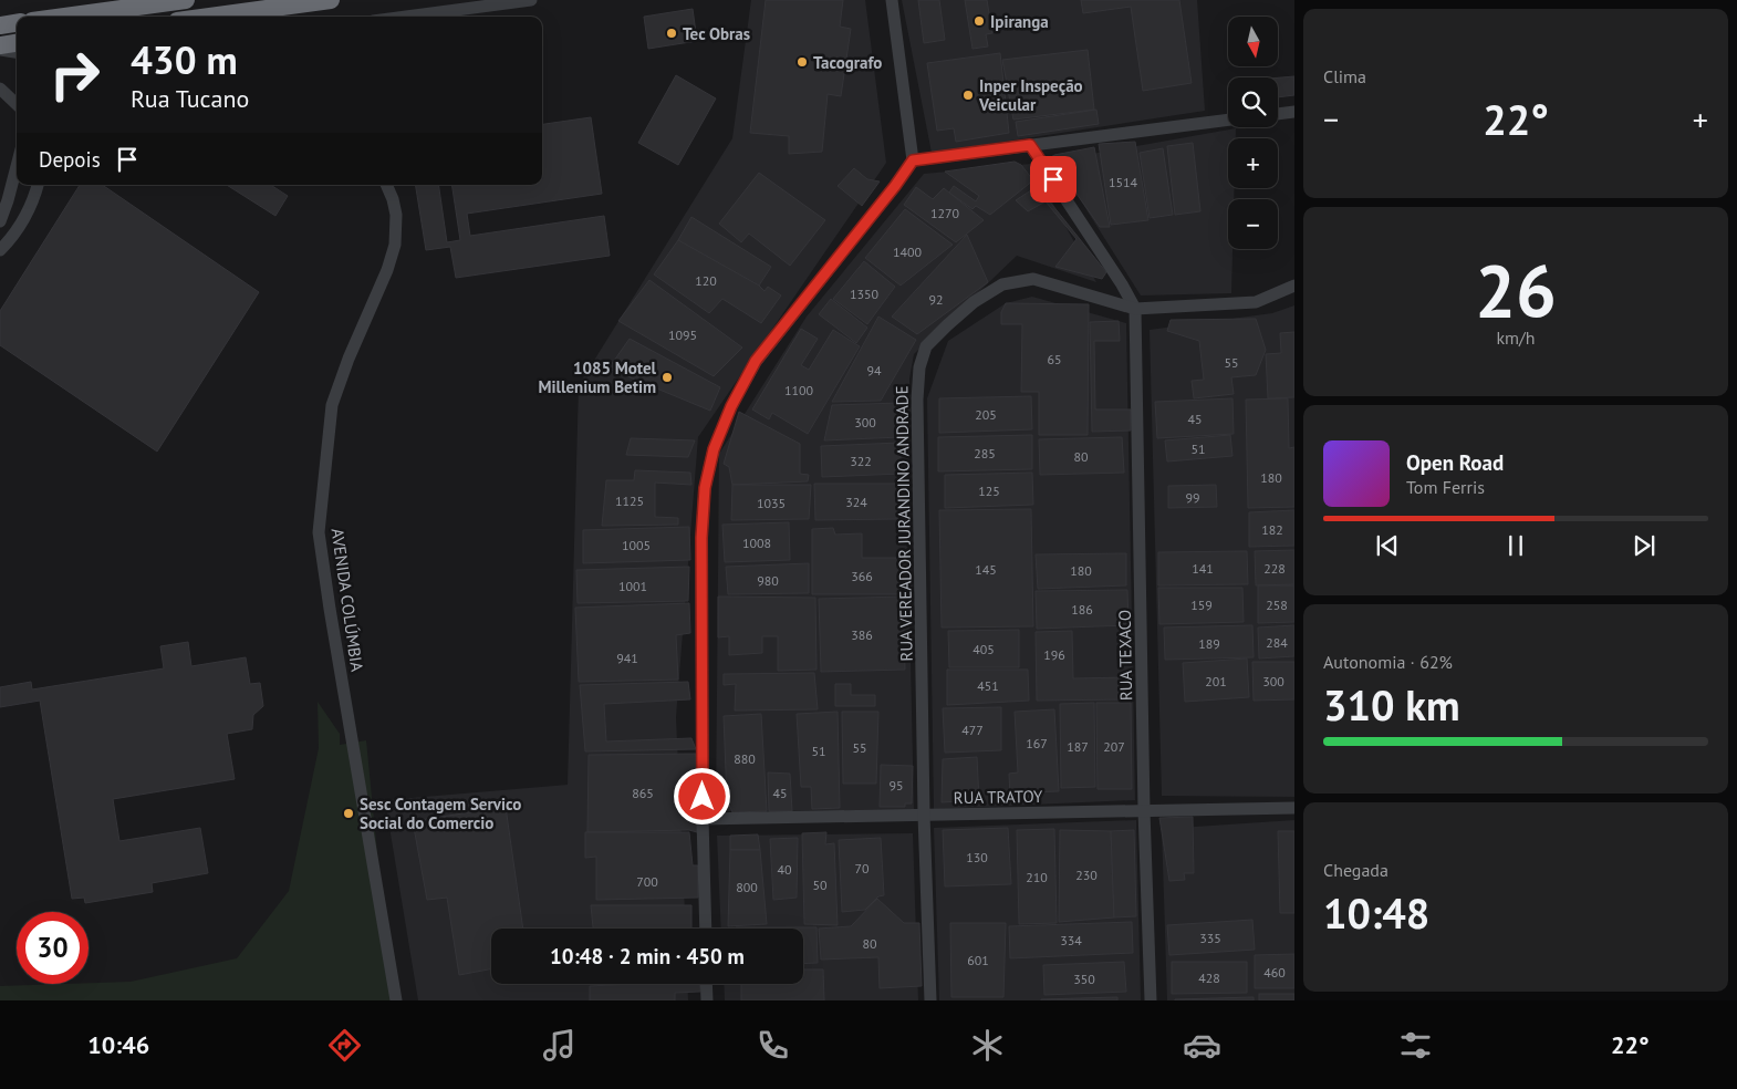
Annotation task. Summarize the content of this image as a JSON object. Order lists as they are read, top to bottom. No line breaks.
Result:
{"streets":{"street":["RUA VEREADOR JURANDINO ANDRADE","AVENIDA COLÚMBIA","RUA TEXACO","RUA TRATOY"]},"crossings":[["RUA VEREADOR JURANDINO ANDRADE","RUA TEXACO"],["RUA VEREADOR JURANDINO ANDRADE","RUA TRATOY"],["RUA TEXACO","RUA TRATOY"]],"places":["Ipiranga","Tec Obras","Tacografo","Inper Inspeção Veicular","1085 Motel Millenium Betim","Sesc Contagem Servico Social do Comercio"],"house_numbers":["1514","1270","1400","120","1350","92","1095","65","55","94","1100","205","45","300","51","285","80","322","180","125","99","1125","324","1035","182","1008","1005","141","228","145","180","366","980","1001","159","258","186","386","284","189","405","196","941","201","300","451","477","167","187","207","55","51","880","95","865","45","130","70","40","230","210","700","50","800","335","334","80","601","460","428","350"],"north":"bottom","page":{"tile":["Clima",["26","km/h"],["Autonomia · 62%","310 km"],["Chegada","10:48"]],"map_buttons":["+","−"],"turn":["430 m","Rua Tucano"],"heat":["−","22°","+"],"then":"Depois","song":["Open Road","Tom Ferris"],"limit":"30","trip":"10:48 · 2 min · 450 m","tabs":["10:46","22°"]}}
